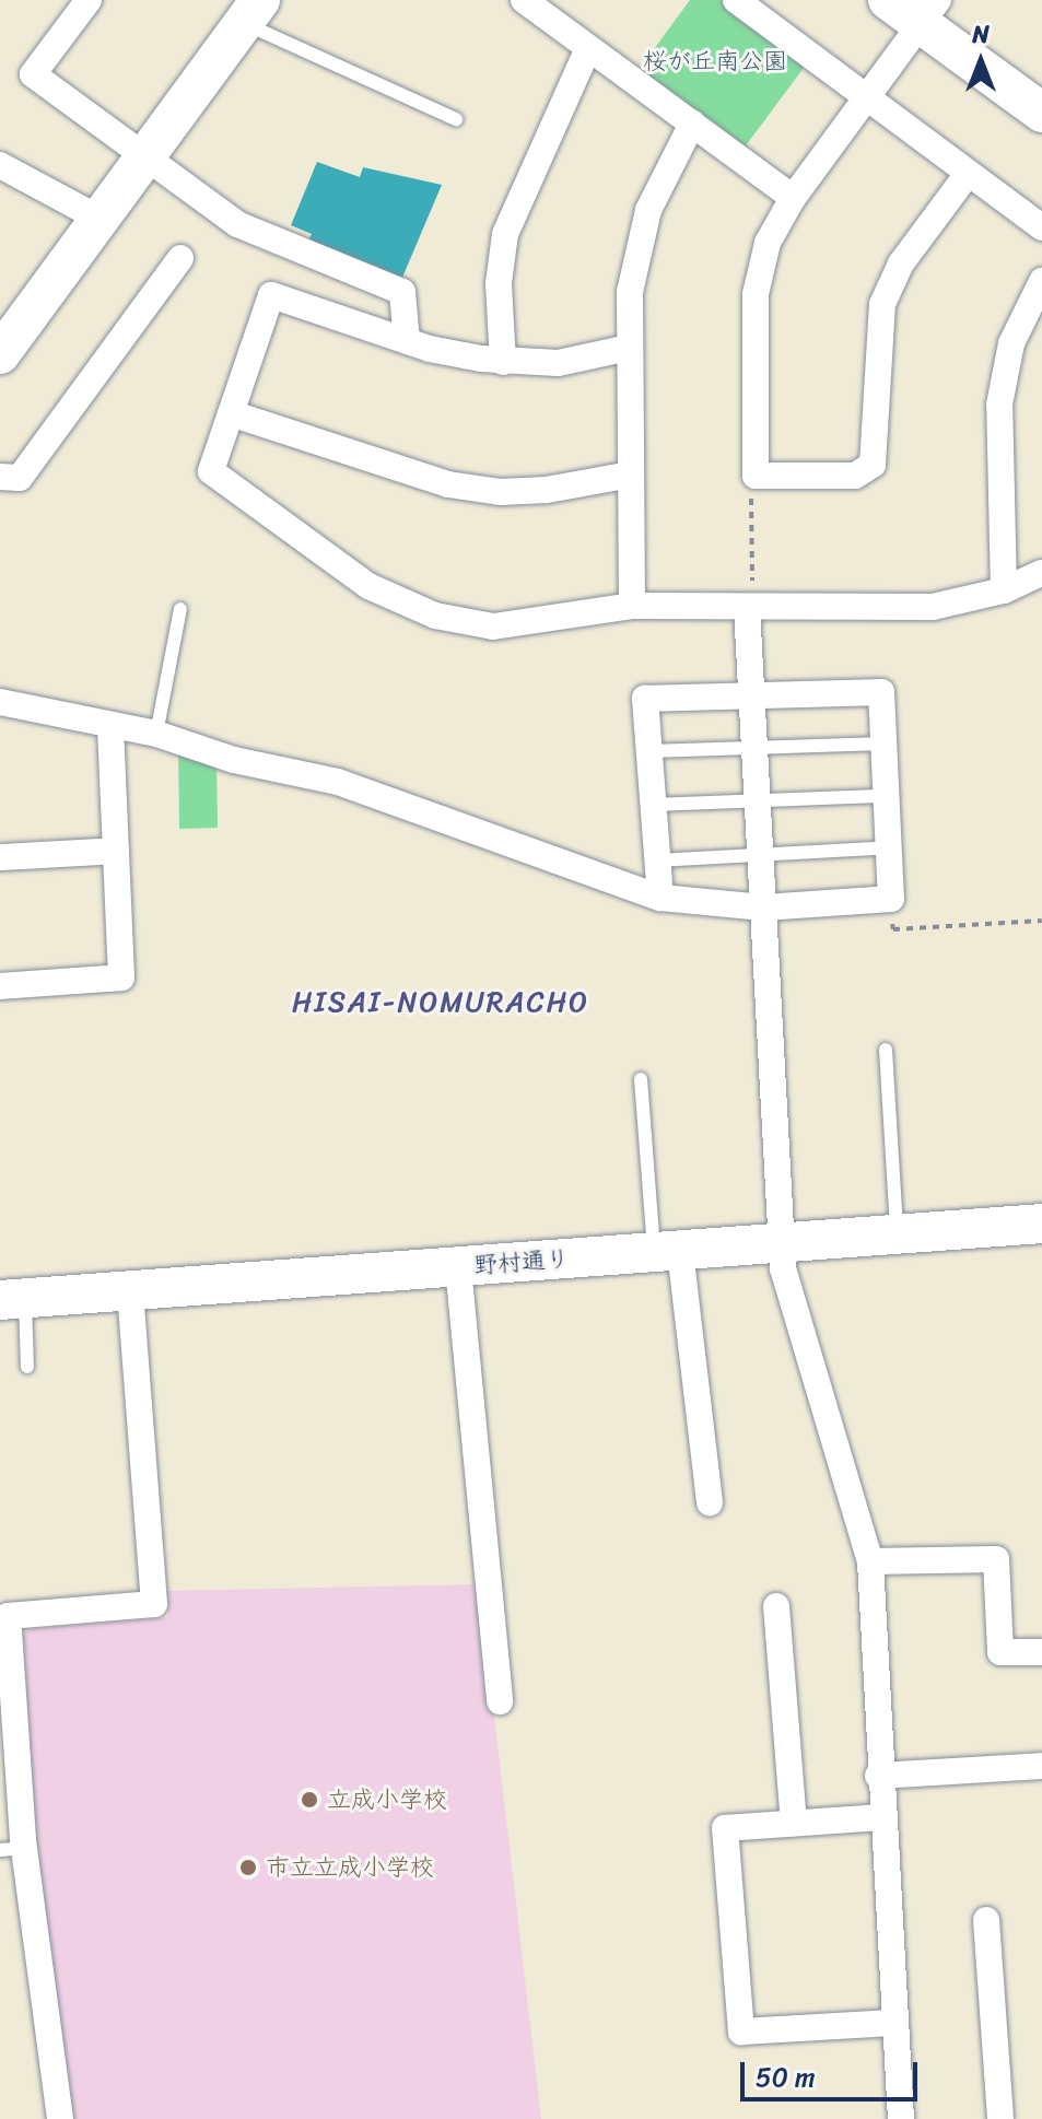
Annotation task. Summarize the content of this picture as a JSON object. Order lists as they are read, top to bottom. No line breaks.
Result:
{"streets":{"street":["野村通り"]},"districts":["HISAI-NOMURACHO"],"parks":["桜が丘南公園"],"places":["立成小学校","市立立成小学校"],"scale_bar":"50 m","north":"top"}
